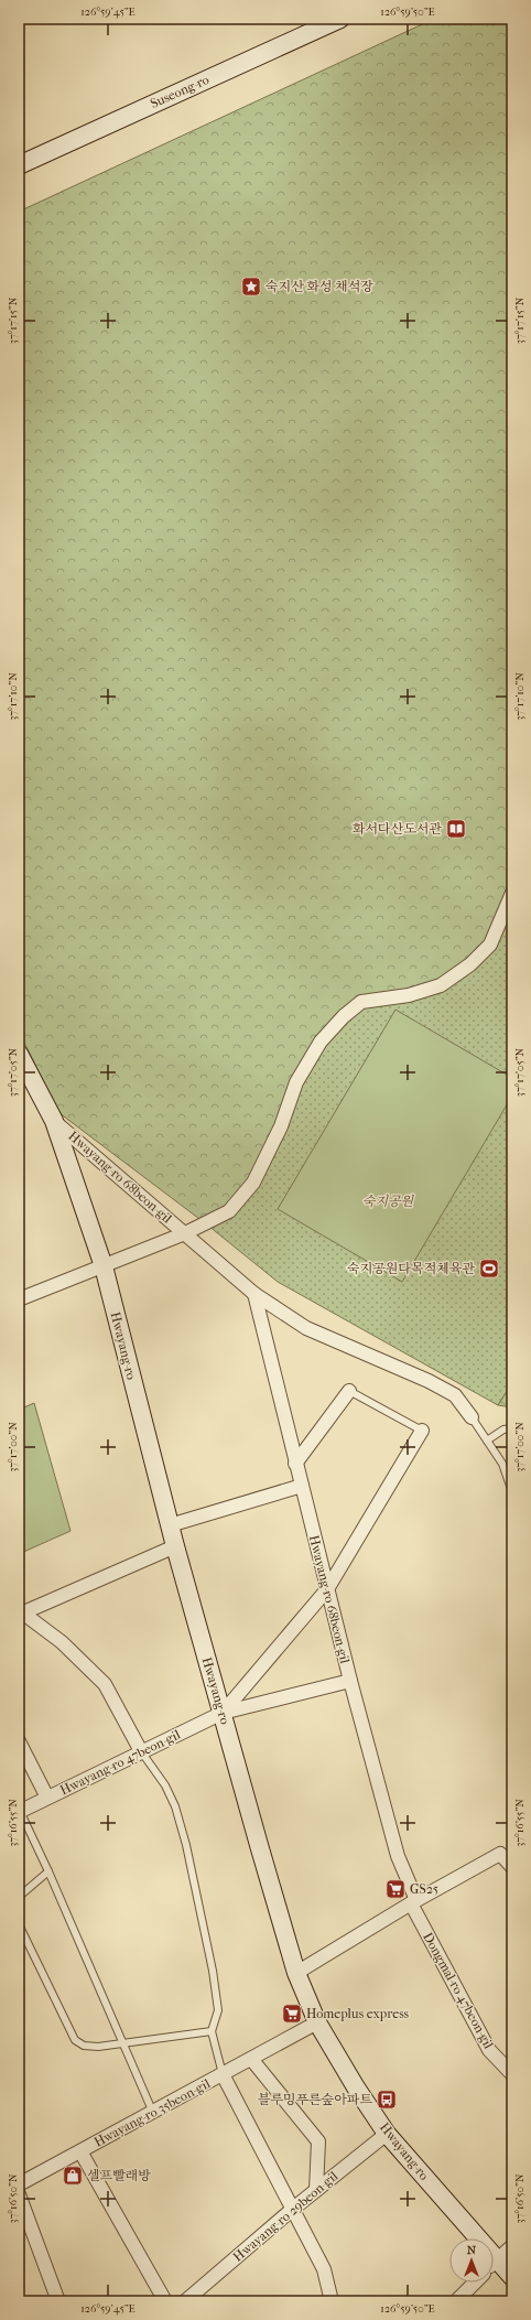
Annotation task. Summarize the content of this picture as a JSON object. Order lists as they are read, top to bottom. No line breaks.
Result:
{"streets":{"street":["Suseong-ro","Hwayang-ro 68beon-gil","Hwayang-ro","Hwayang-ro 47beon-gil","Dongmal-ro 47beon-gil","Hwayang-ro 35beon-gil","Hwayang-ro 29beon-gil"]},"crossings":[["Hwayang-ro 68beon-gil","Hwayang-ro"],["Hwayang-ro 68beon-gil","Dongmal-ro 47beon-gil"],["Hwayang-ro","Hwayang-ro 47beon-gil"],["Hwayang-ro","Hwayang-ro 35beon-gil"],["Hwayang-ro","Hwayang-ro 29beon-gil"],["Hwayang-ro 35beon-gil","Hwayang-ro 29beon-gil"]],"parks":["숙지공원"],"places":{"place":["숙지산 화성 채석장"],"library":["화서다산도서관"],"sports":["숙지공원다목적체육관"],"supermarket":["GS25","Homeplus express"],"bus stop":["블루밍푸른숲아파트"],"shop":["셀프빨래방"]},"north":"top","coordinates":["126°59'45\"E","126°59'50\"E","37°17'15\"N","37°17'10\"N","37°17'05\"N","37°17'00\"N","37°16'55\"N","37°16'50\"N"]}
